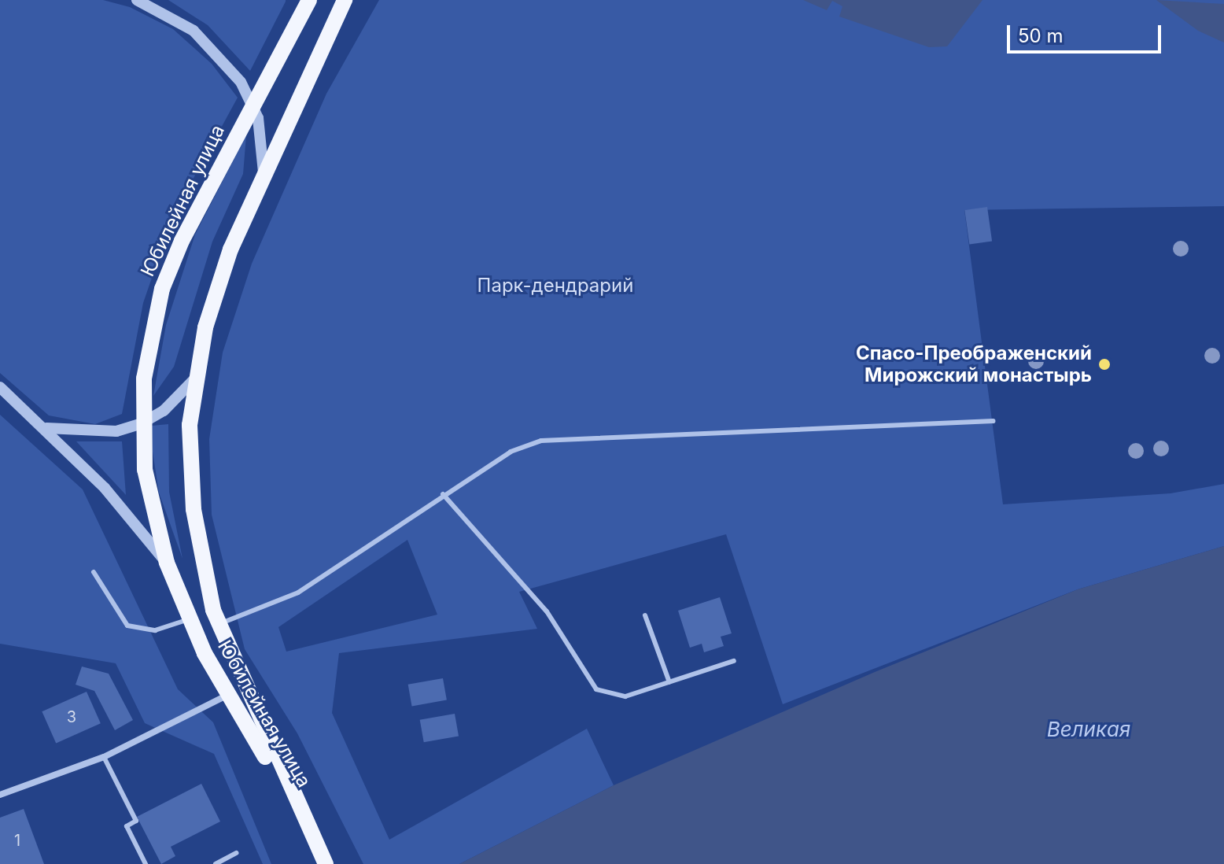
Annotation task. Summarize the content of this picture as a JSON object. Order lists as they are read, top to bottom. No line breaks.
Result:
{"streets":{"main road":["Юбилейная улица"]},"water":["Великая"],"parks":["Парк-дендрарий"],"places":["Спасо-Преображенский Мирожский монастырь"],"house_numbers":["3","1"],"scale_bar":"50 m"}
